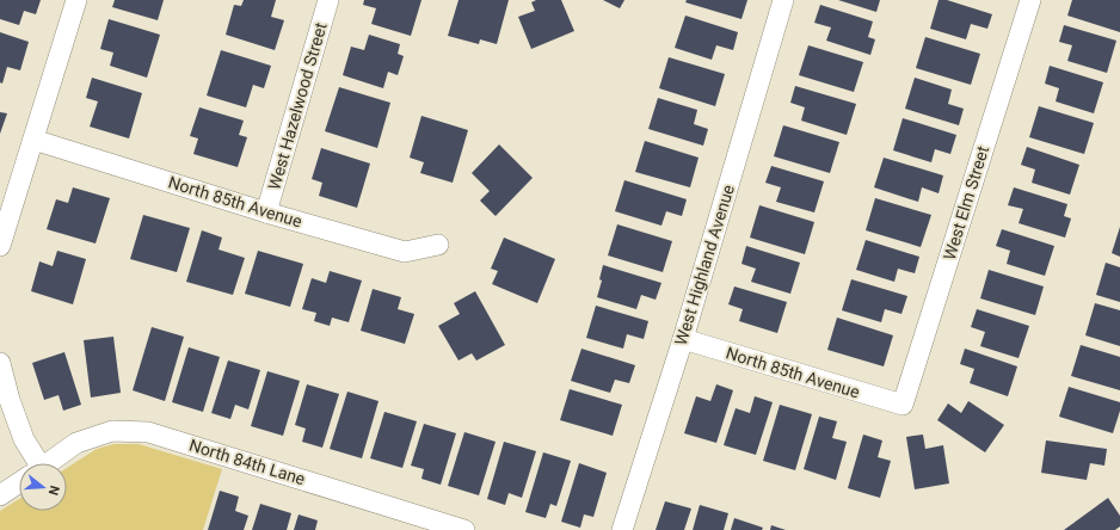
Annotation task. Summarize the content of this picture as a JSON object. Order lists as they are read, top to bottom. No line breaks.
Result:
{"streets":{"street":["West Hazelwood Street","North 85th Avenue","West Elm Street","West Highland Avenue","North 84th Lane"]},"crossings":[["West Hazelwood Street","North 85th Avenue"],["North 85th Avenue","West Elm Street"],["North 85th Avenue","West Highland Avenue"]],"north":"right"}
